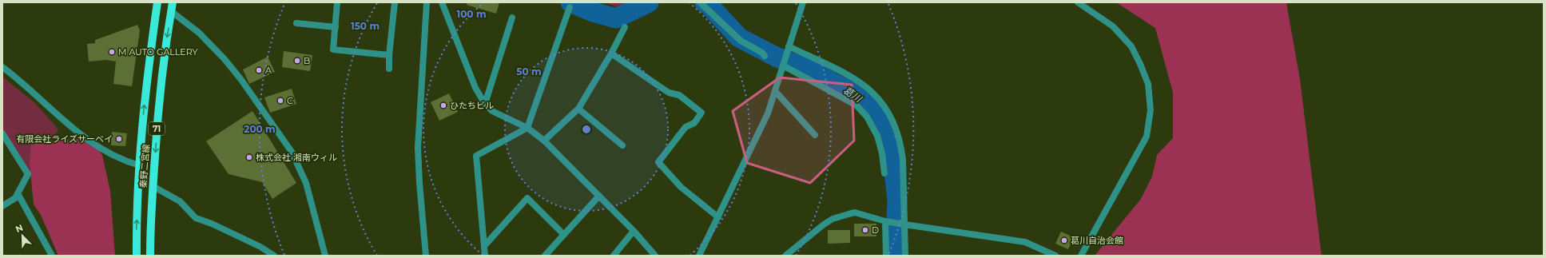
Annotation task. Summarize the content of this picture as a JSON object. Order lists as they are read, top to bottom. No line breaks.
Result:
{"streets":{"main road":["71","秦野二宮線"]},"water":["葛川"],"places":["M AUTO GALLERY","B","A","C","ひたちビル","有限会社ライズサーベイ","株式会社 湘南ウィル","D","葛川自治会館"],"north":"top left","rings":["100 m","150 m","50 m","200 m"]}
